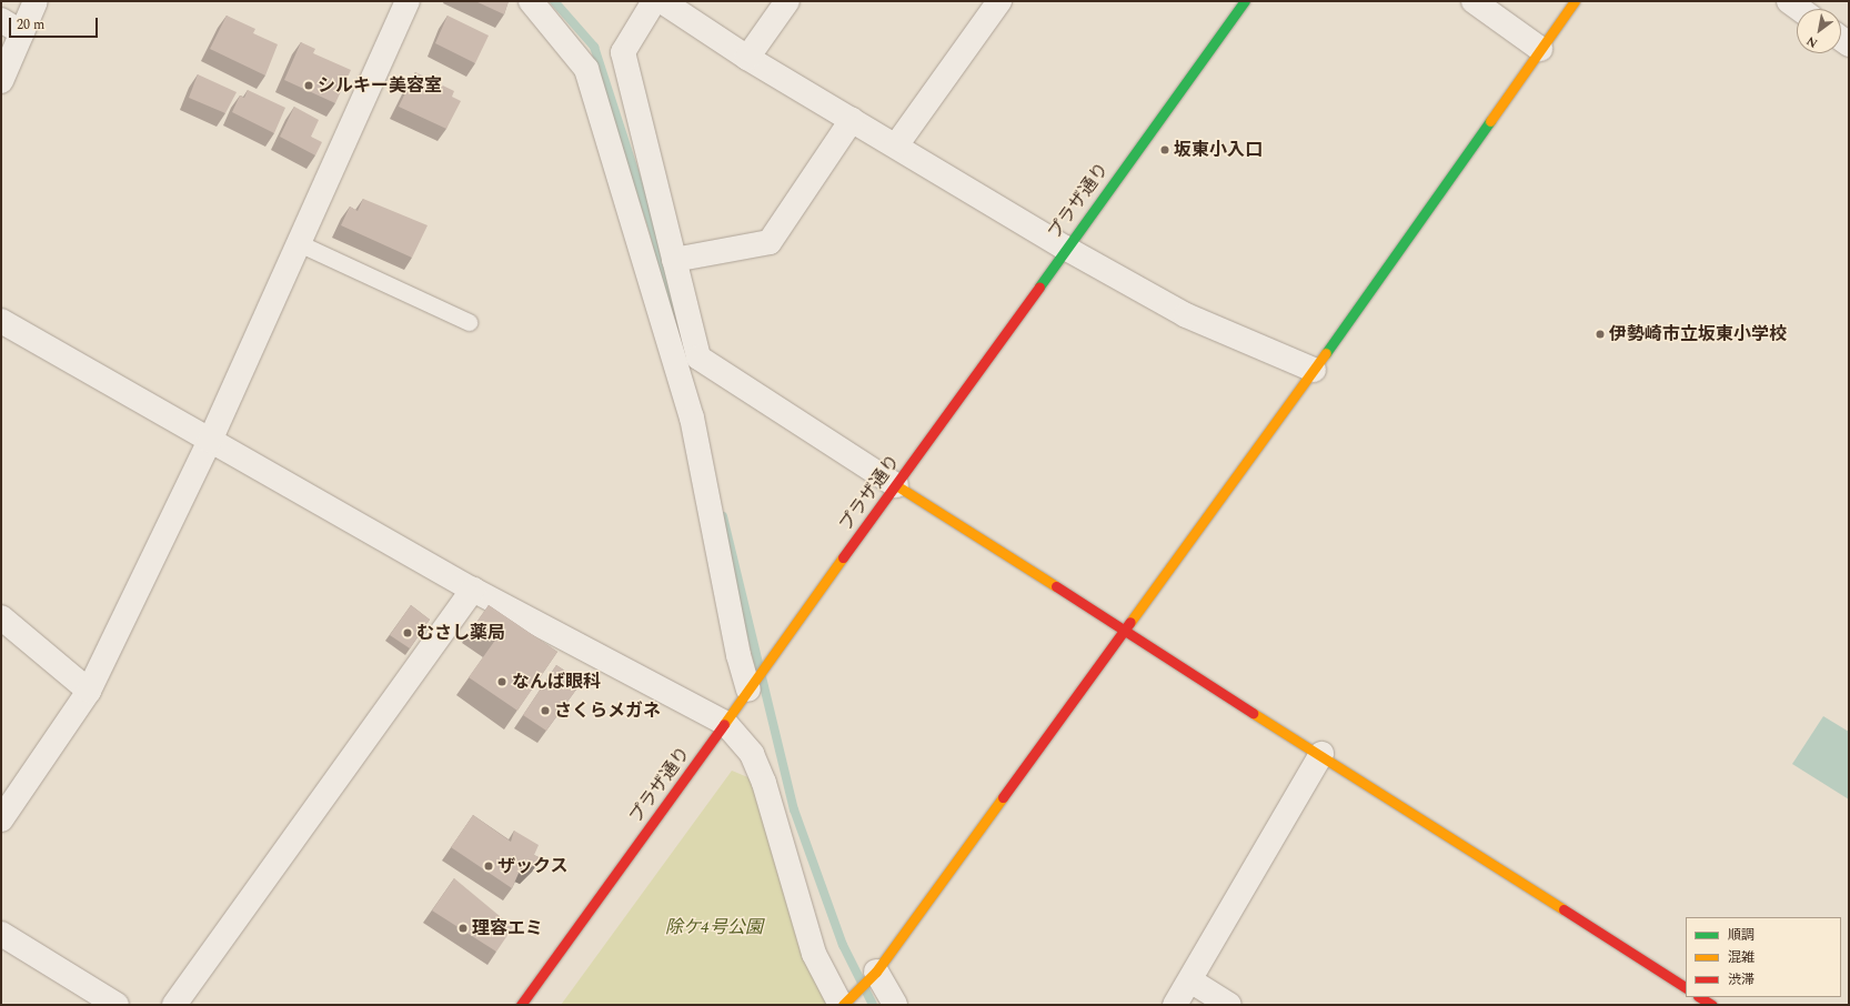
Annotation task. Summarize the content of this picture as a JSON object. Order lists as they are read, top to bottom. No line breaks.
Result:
{"streets":{"street":["プラザ通り"]},"parks":["除ケ4号公園"],"places":["シルキー美容室","坂東小入口","伊勢崎市立坂東小学校","むさし薬局","なんば眼科","さくらメガネ","ザックス","理容エミ"],"legend":["順調","混雑","渋滞"],"scale_bar":"20 m","north":"bottom left"}
